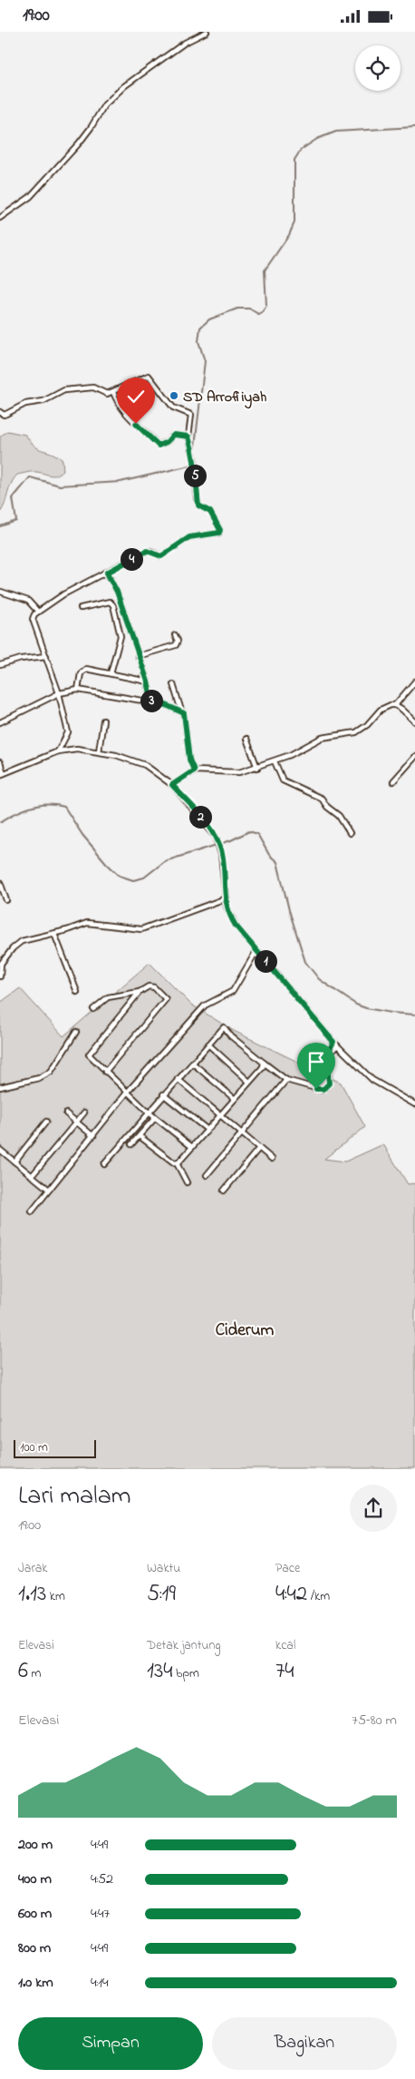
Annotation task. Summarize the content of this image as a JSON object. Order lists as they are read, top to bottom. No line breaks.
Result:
{"districts":["Ciderum"],"places":["SD Arrofiiyah"],"scale_bar":"100 m","page":{"status":"19:00","pins":["5","4","3","2","1"],"scale":"100 m","heading":["Lari malam","19:00"],"stats":[["Jarak","1.13 km"],["Waktu","5:19"],["Pace","4:42 /km"],["Elevasi","6 m"],["Detak jantung","134 bpm"],["kcal","74"]],"chart":["Elevasi","75–80 m"],"list":[{"name":"200 m","note":"4:49"},{"name":"400 m","note":"4:52"},{"name":"600 m","note":"4:47"},{"name":"800 m","note":"4:49"},{"name":"1.0 km","note":"4:14"}],"buttons":["Simpan","Bagikan"]}}
